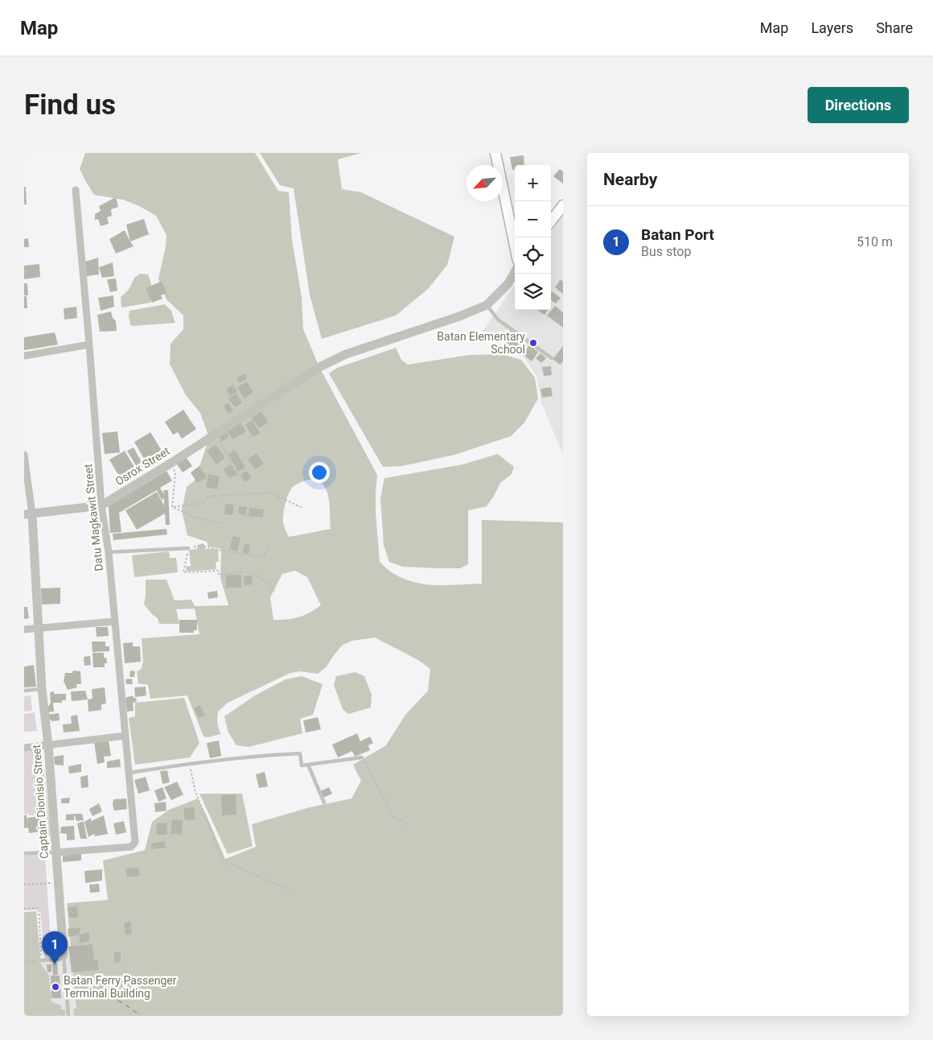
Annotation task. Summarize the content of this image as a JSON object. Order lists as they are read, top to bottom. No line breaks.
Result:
{"streets":{"street":["Osrox Street","Datu Magkawit Street","Captain Dionisio Street"]},"crossings":[["Osrox Street","Datu Magkawit Street"],["Osrox Street","Captain Dionisio Street"],["Datu Magkawit Street","Captain Dionisio Street"]],"places":["Batan Elementary School","Batan Ferry Passenger Terminal Building"],"north":"bottom left","page":{"header":"Map","nav":["Map","Layers","Share"],"buttons":"Directions","title":"Find us","heading":"Nearby","map_buttons":["+","−"],"list":[{"mark":"1","name":"Batan Port","note":"Bus stop","value":"510 m"}],"pins":"1"}}
